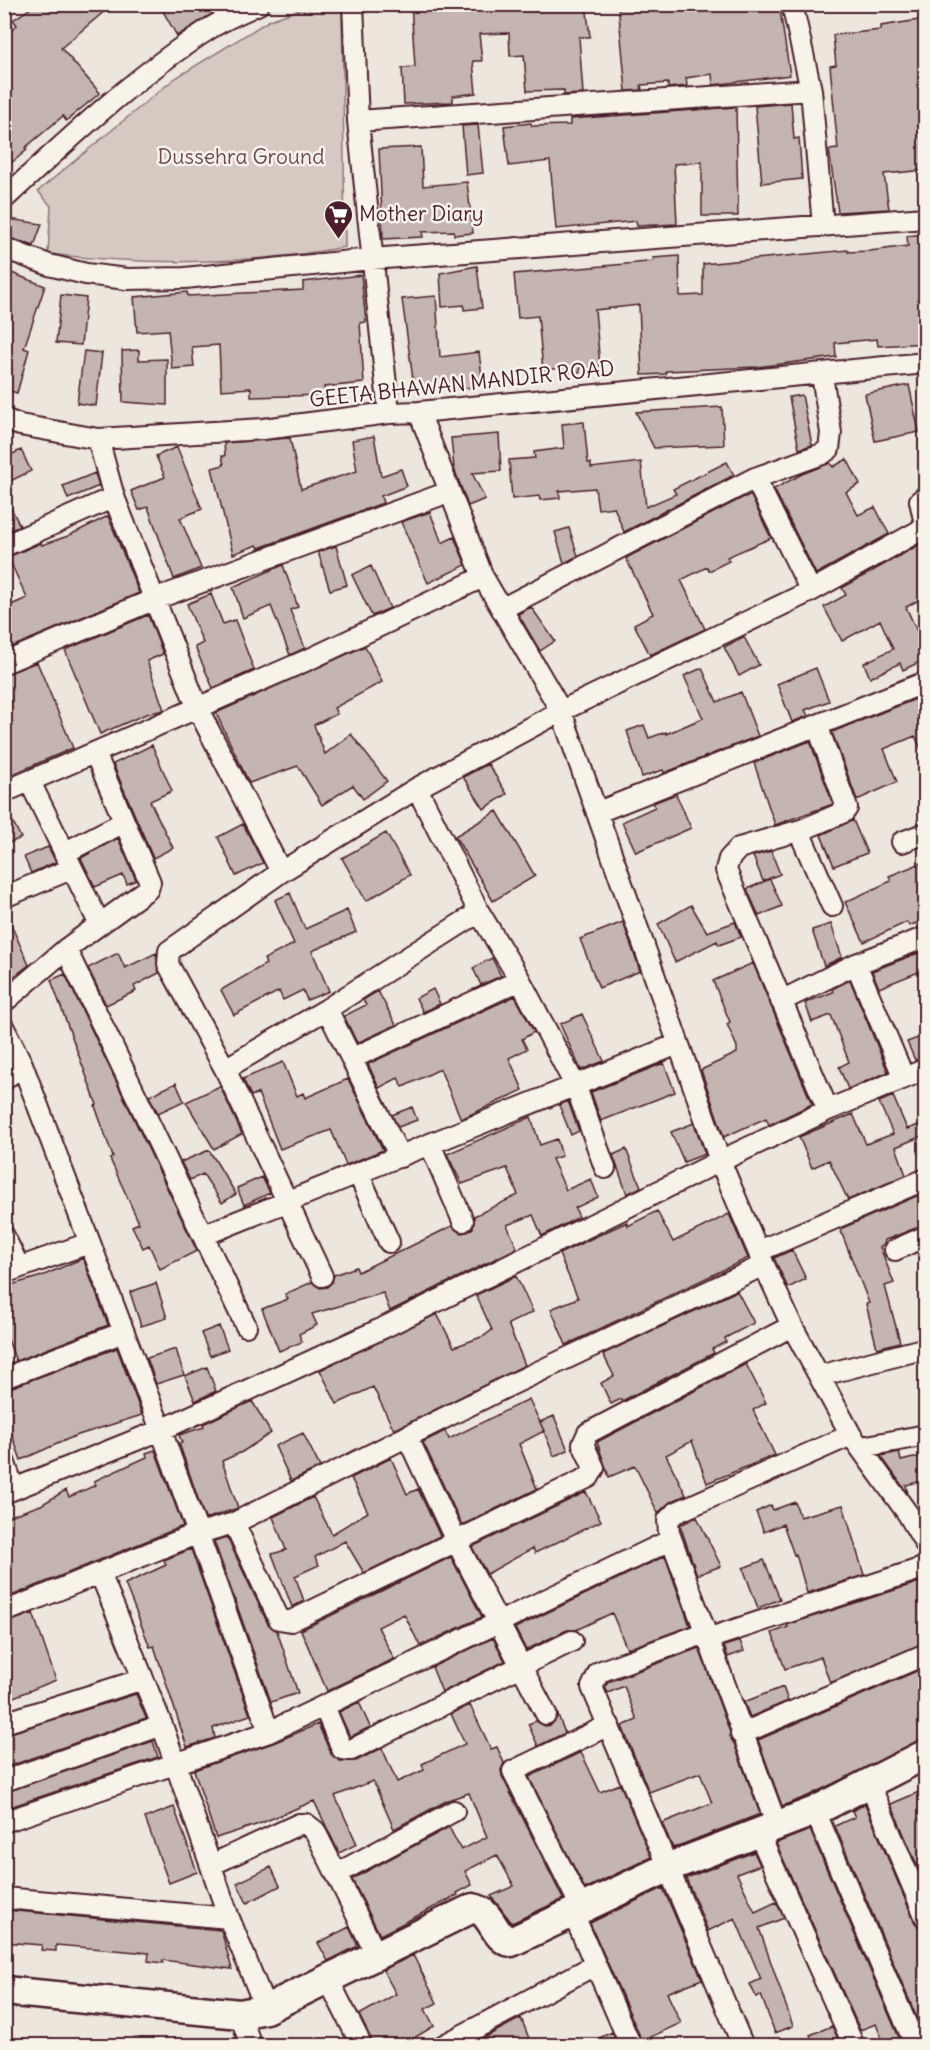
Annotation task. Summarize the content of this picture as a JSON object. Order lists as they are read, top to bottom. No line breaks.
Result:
{"streets":{"street":["GEETA BHAWAN MANDIR ROAD"]},"parks":["Dussehra Ground"],"places":{"supermarket":["Mother Diary"]}}
